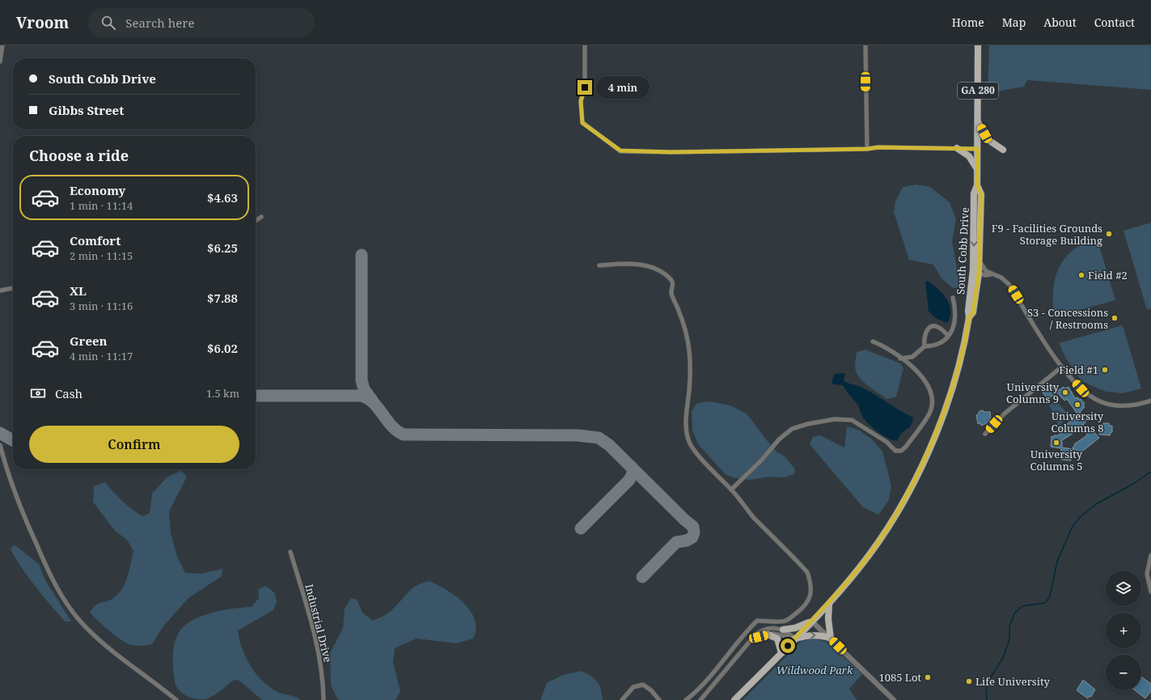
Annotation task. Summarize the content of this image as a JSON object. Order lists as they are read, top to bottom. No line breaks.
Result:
{"streets":{"main road":["GA 280","South Cobb Drive"],"street":["Industrial Drive"]},"parks":["Wildwood Park"],"places":["F9 - Facilities Grounds Storage Building","Field #2","S3 - Concessions / Restrooms","Field #1","University Columns 9","University Columns 8","University Columns 5","1085 Lot","Life University"],"page":{"header":"Vroom","search":"Search here","nav":["Home","Map","About","Contact"],"banner":["South Cobb Drive","Gibbs Street"],"bubble":"4 min","heading":"Choose a ride","list":[{"name":"Economy","note":"1 min · 11:14","value":"$4.63"},{"name":"Comfort","note":"2 min · 11:15","value":"$6.25"},{"name":"XL","note":"3 min · 11:16","value":"$7.88"},{"name":"Green","note":"4 min · 11:17","value":"$6.02"}],"pay":["Cash","1.5 km"],"buttons":"Confirm","map_buttons":["+","−"]}}
